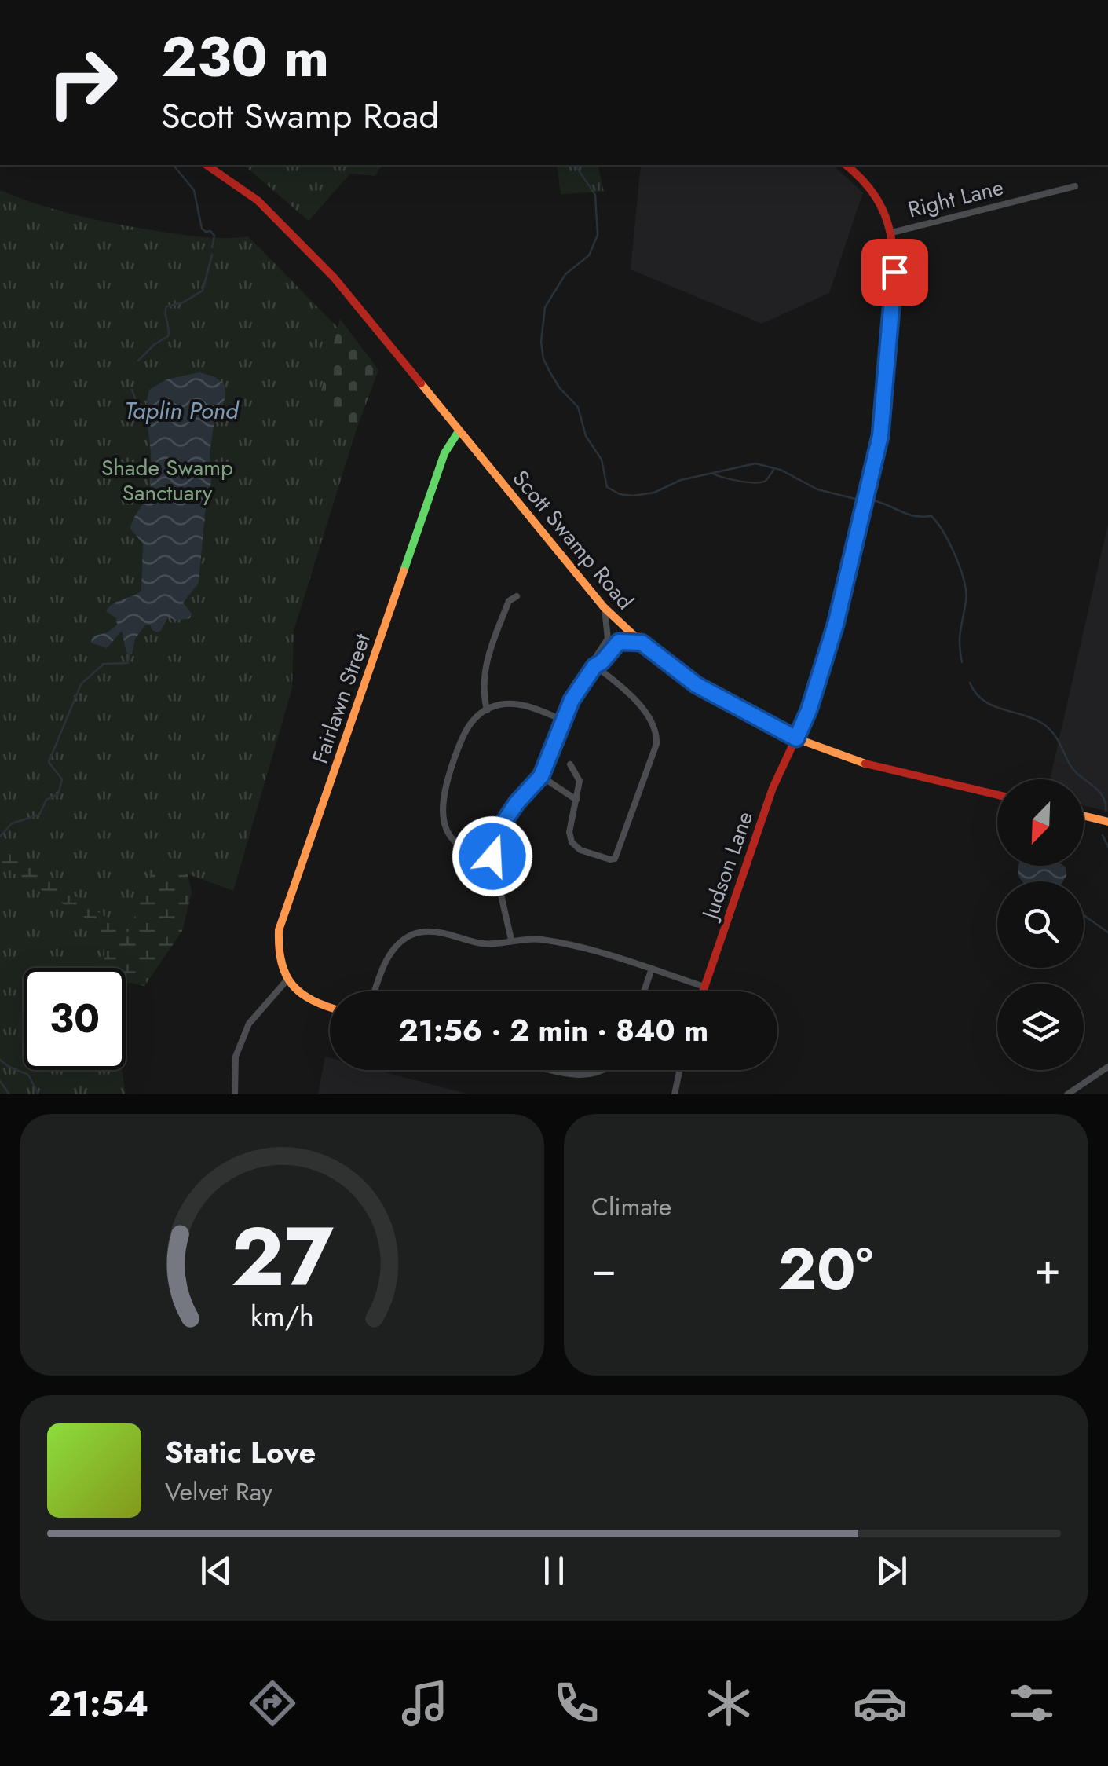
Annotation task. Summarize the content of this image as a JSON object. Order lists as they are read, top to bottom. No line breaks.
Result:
{"streets":{"main road":["Scott Swamp Road","Fairlawn Street","Judson Lane"],"street":["Right Lane"]},"crossings":[["Right Lane","Judson Lane"],["Scott Swamp Road","Fairlawn Street"],["Scott Swamp Road","Judson Lane"]],"water":["Taplin Pond"],"parks":["Shade Swamp Sanctuary"],"north":"bottom left","page":{"turn":["230 m","Scott Swamp Road"],"limit":"30","trip":"21:56 · 2 min · 840 m","tile":"Climate","heat":["−","20°","+"],"song":["Static Love","Velvet Ray"],"tabs":"21:54","gauge":["27","km/h"]}}
